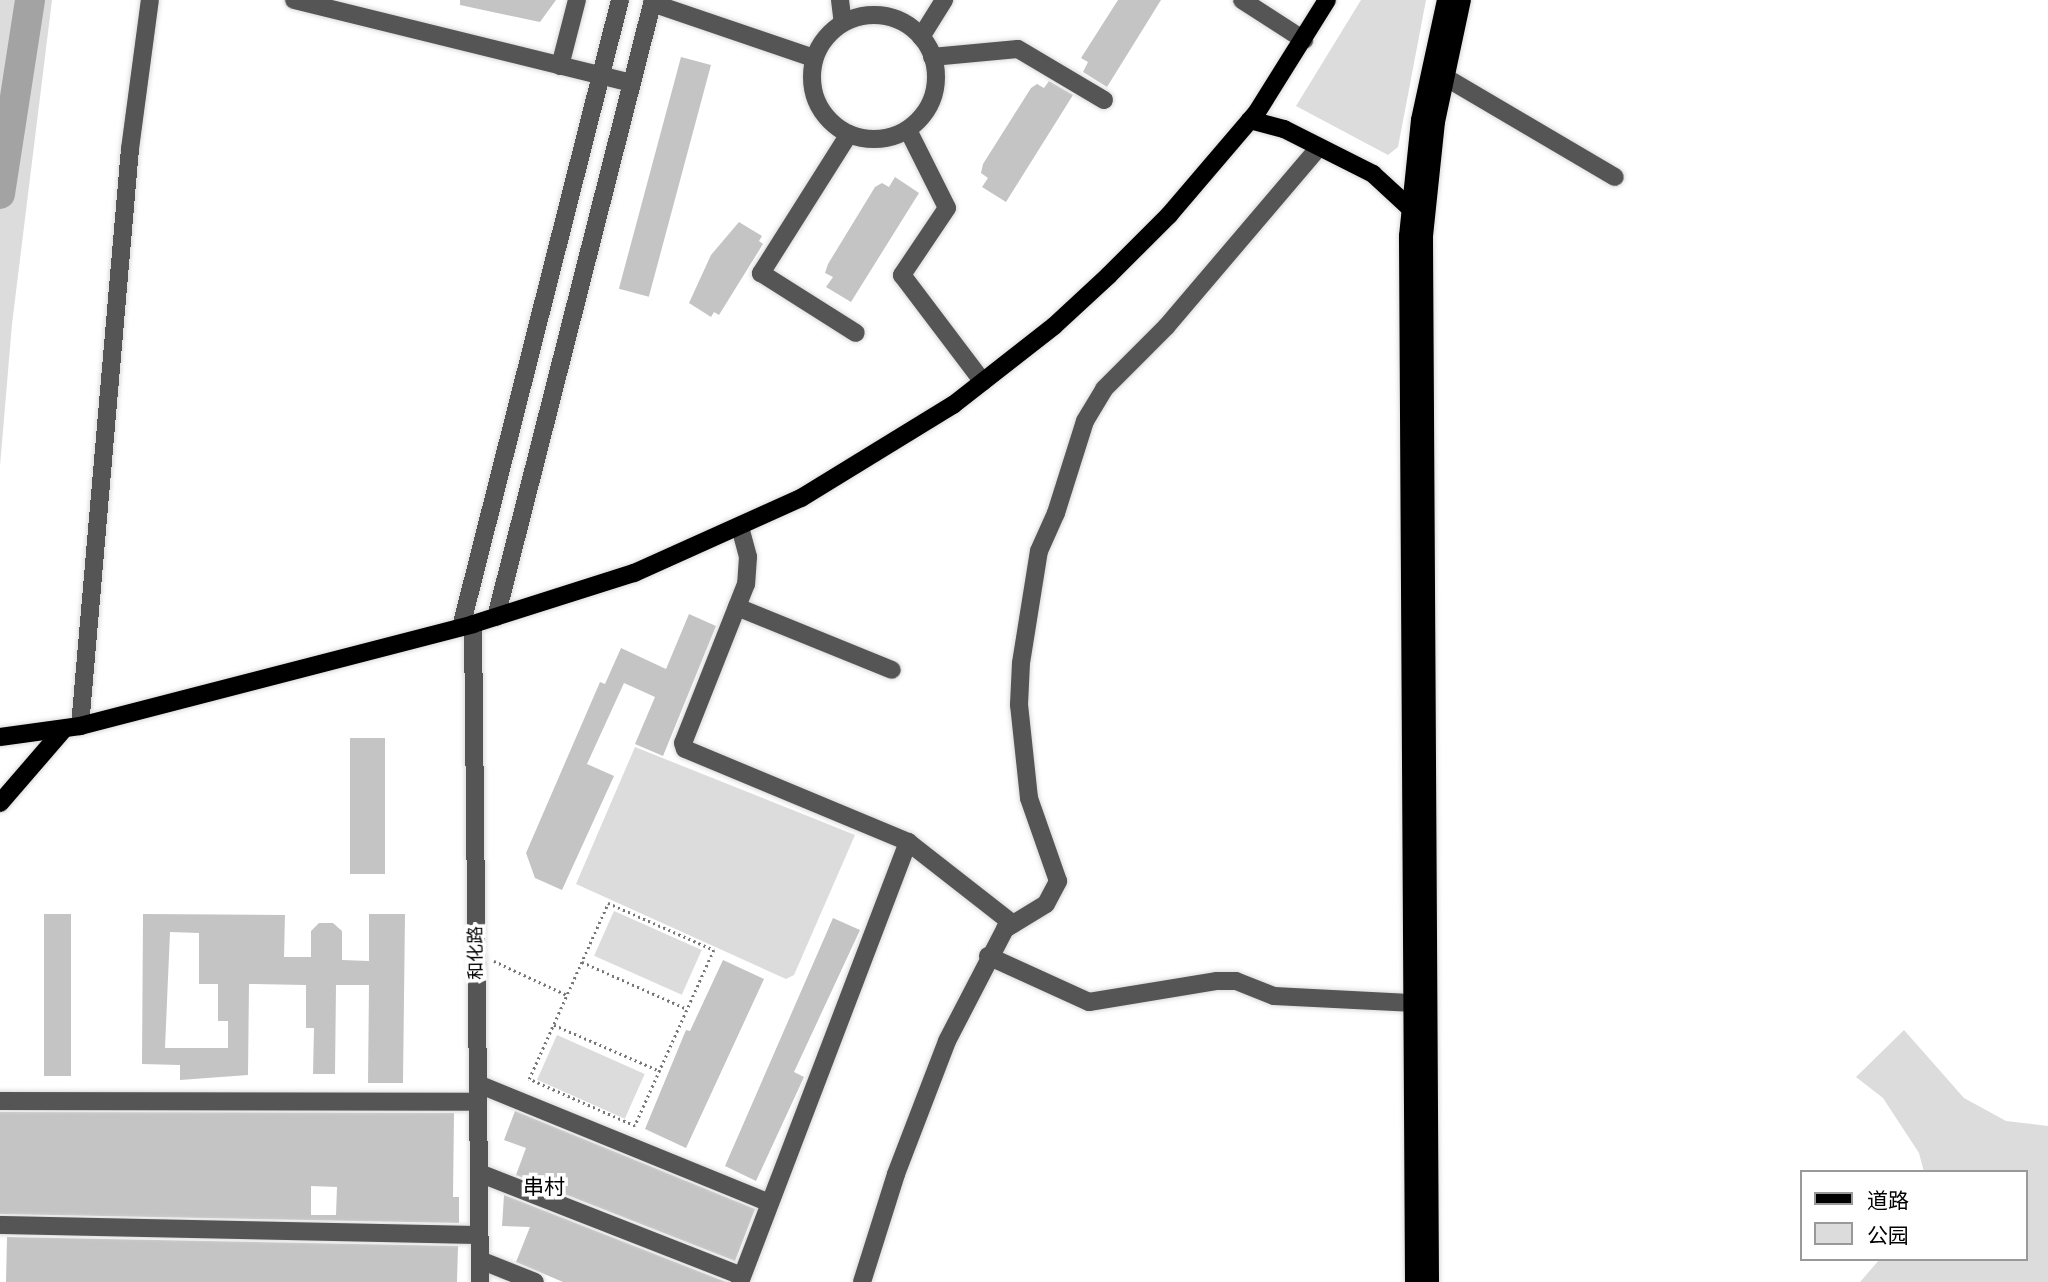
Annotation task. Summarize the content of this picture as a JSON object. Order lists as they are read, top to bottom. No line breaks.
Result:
{"streets":{"street":["和化路"]},"districts":["串村"],"legend":["道路","公园"]}
